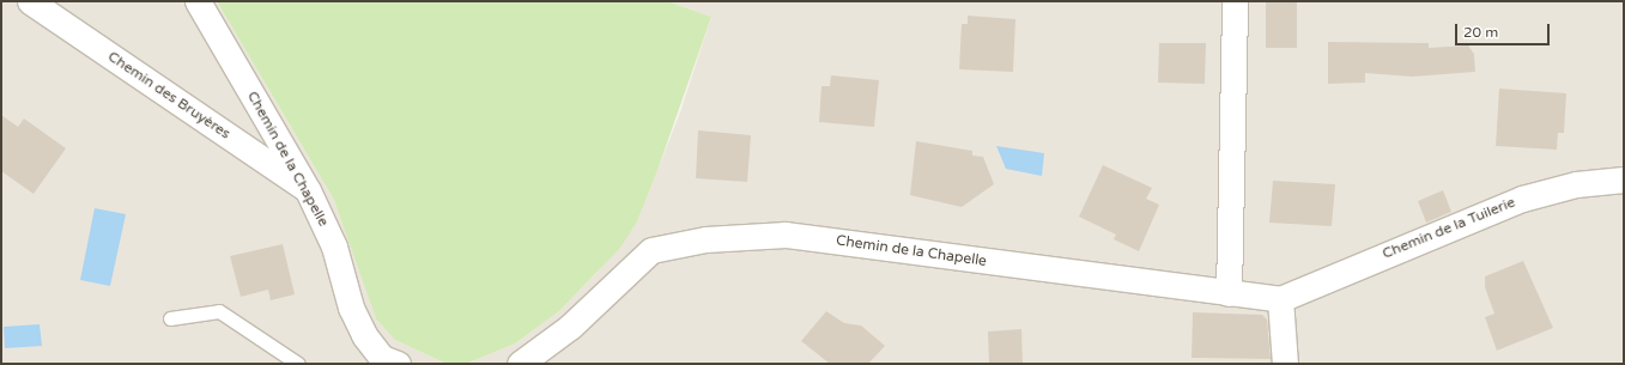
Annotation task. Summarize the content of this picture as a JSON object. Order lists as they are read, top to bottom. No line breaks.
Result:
{"streets":{"street":["Chemin des Bruyères","Chemin de la Chapelle","Chemin de la Tuilerie"]},"crossings":[["Chemin des Bruyères","Chemin de la Chapelle"],["Chemin de la Chapelle","Chemin de la Tuilerie"]],"scale_bar":"20 m"}
